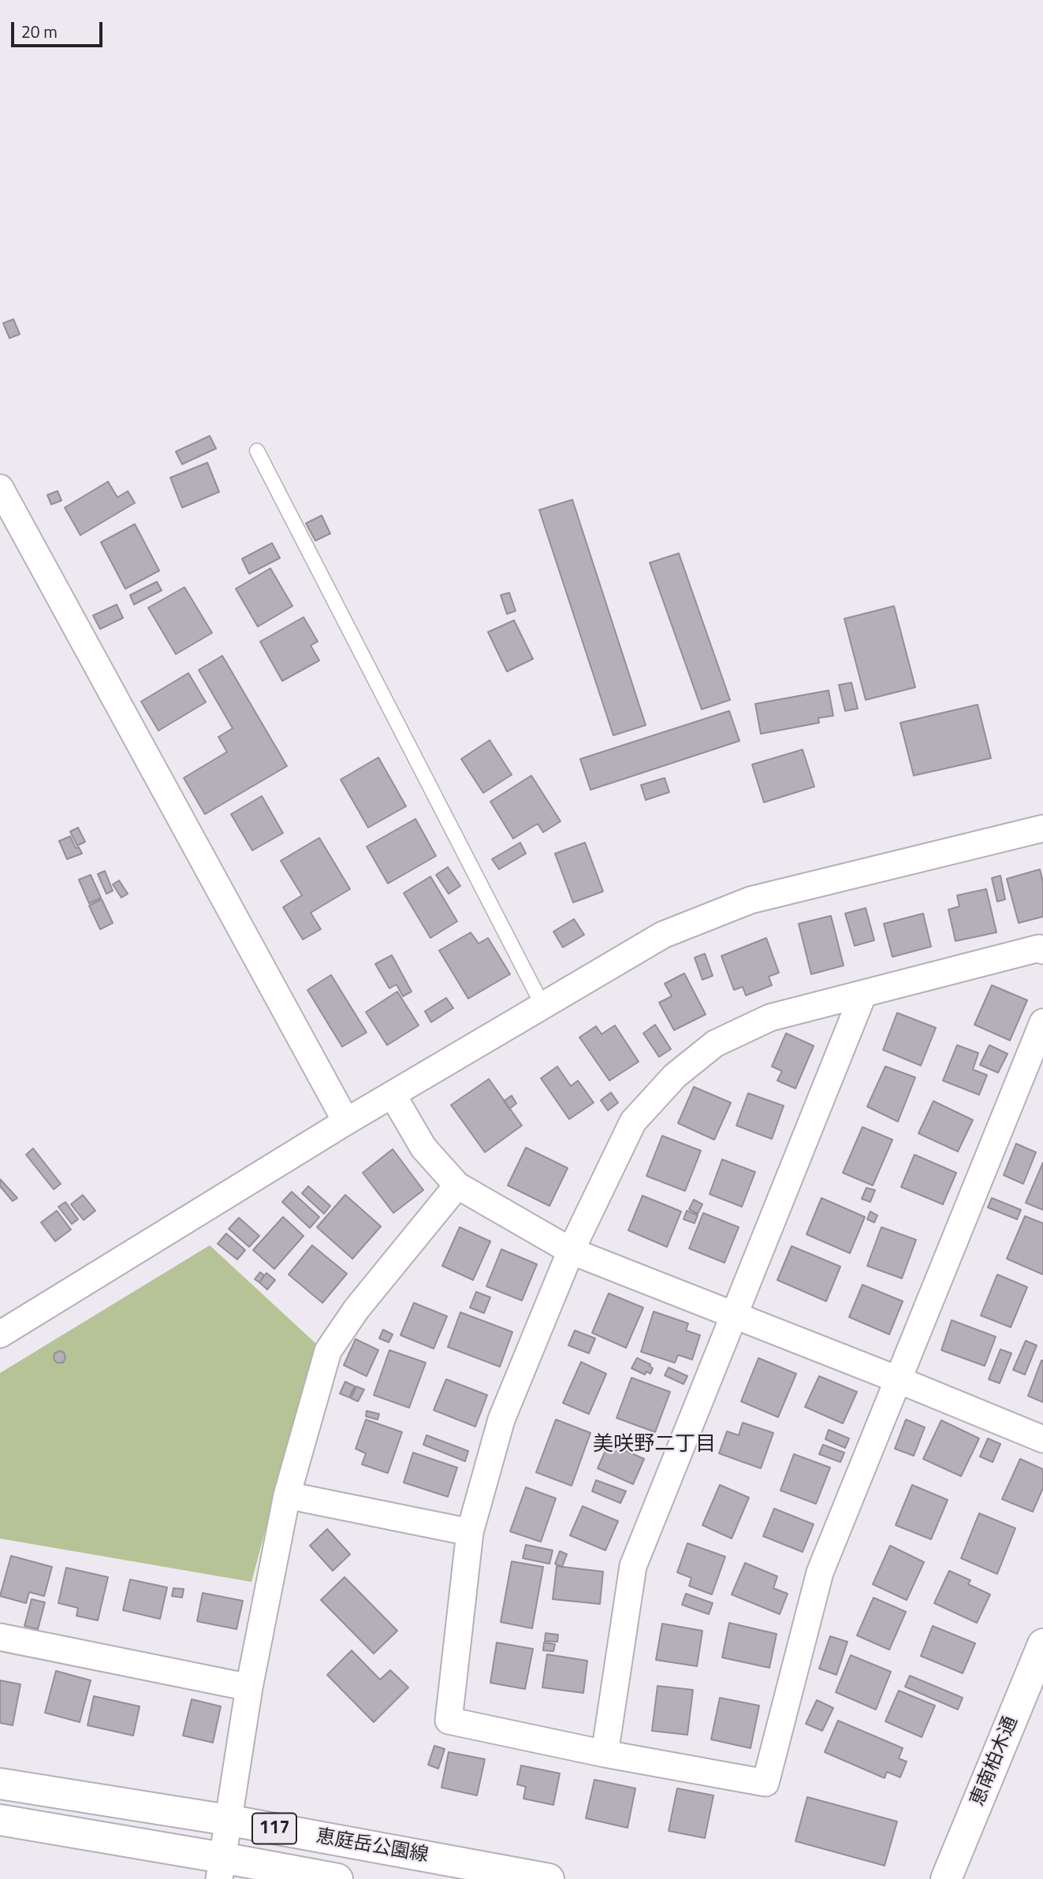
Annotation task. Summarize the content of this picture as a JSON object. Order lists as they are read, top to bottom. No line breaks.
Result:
{"streets":{"main road":["恵南柏木通","117","恵庭岳公園線"]},"districts":["美咲野二丁目"],"scale_bar":"20 m"}
